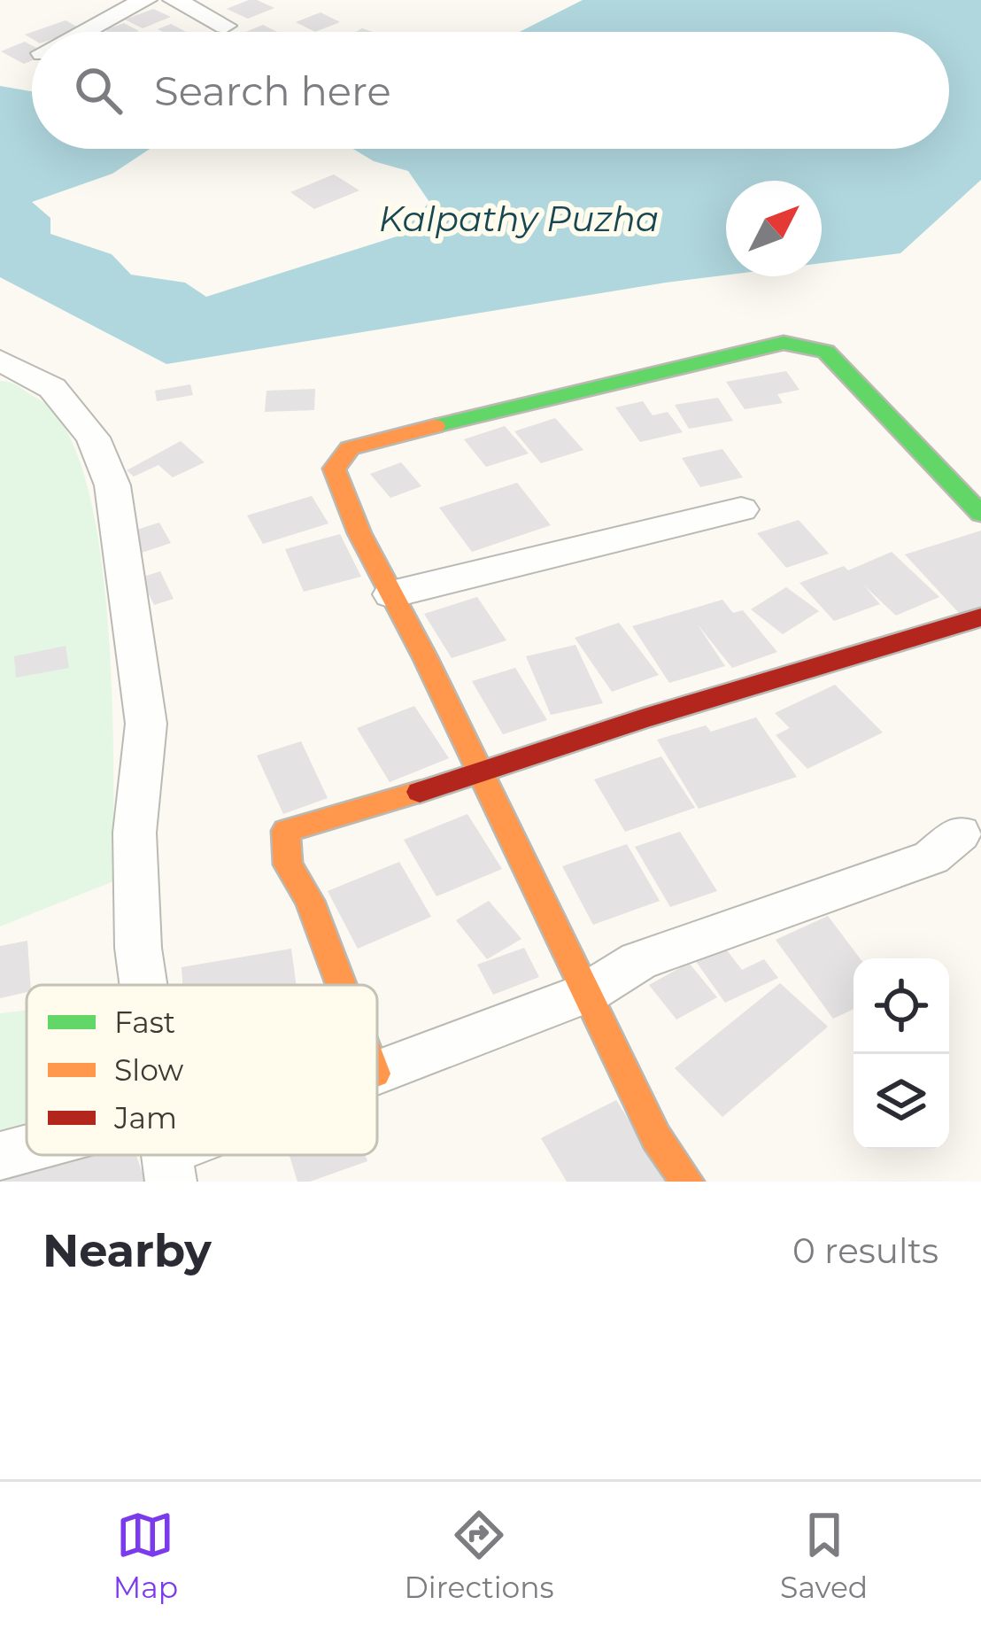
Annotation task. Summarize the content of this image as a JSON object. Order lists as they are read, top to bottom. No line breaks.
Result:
{"water":["Kalpathy Puzha"],"legend":["Fast","Slow","Jam"],"north":"top right","page":{"search":"Search here","heading":["Nearby","0 results"],"nav":["Map","Directions","Saved"]}}
